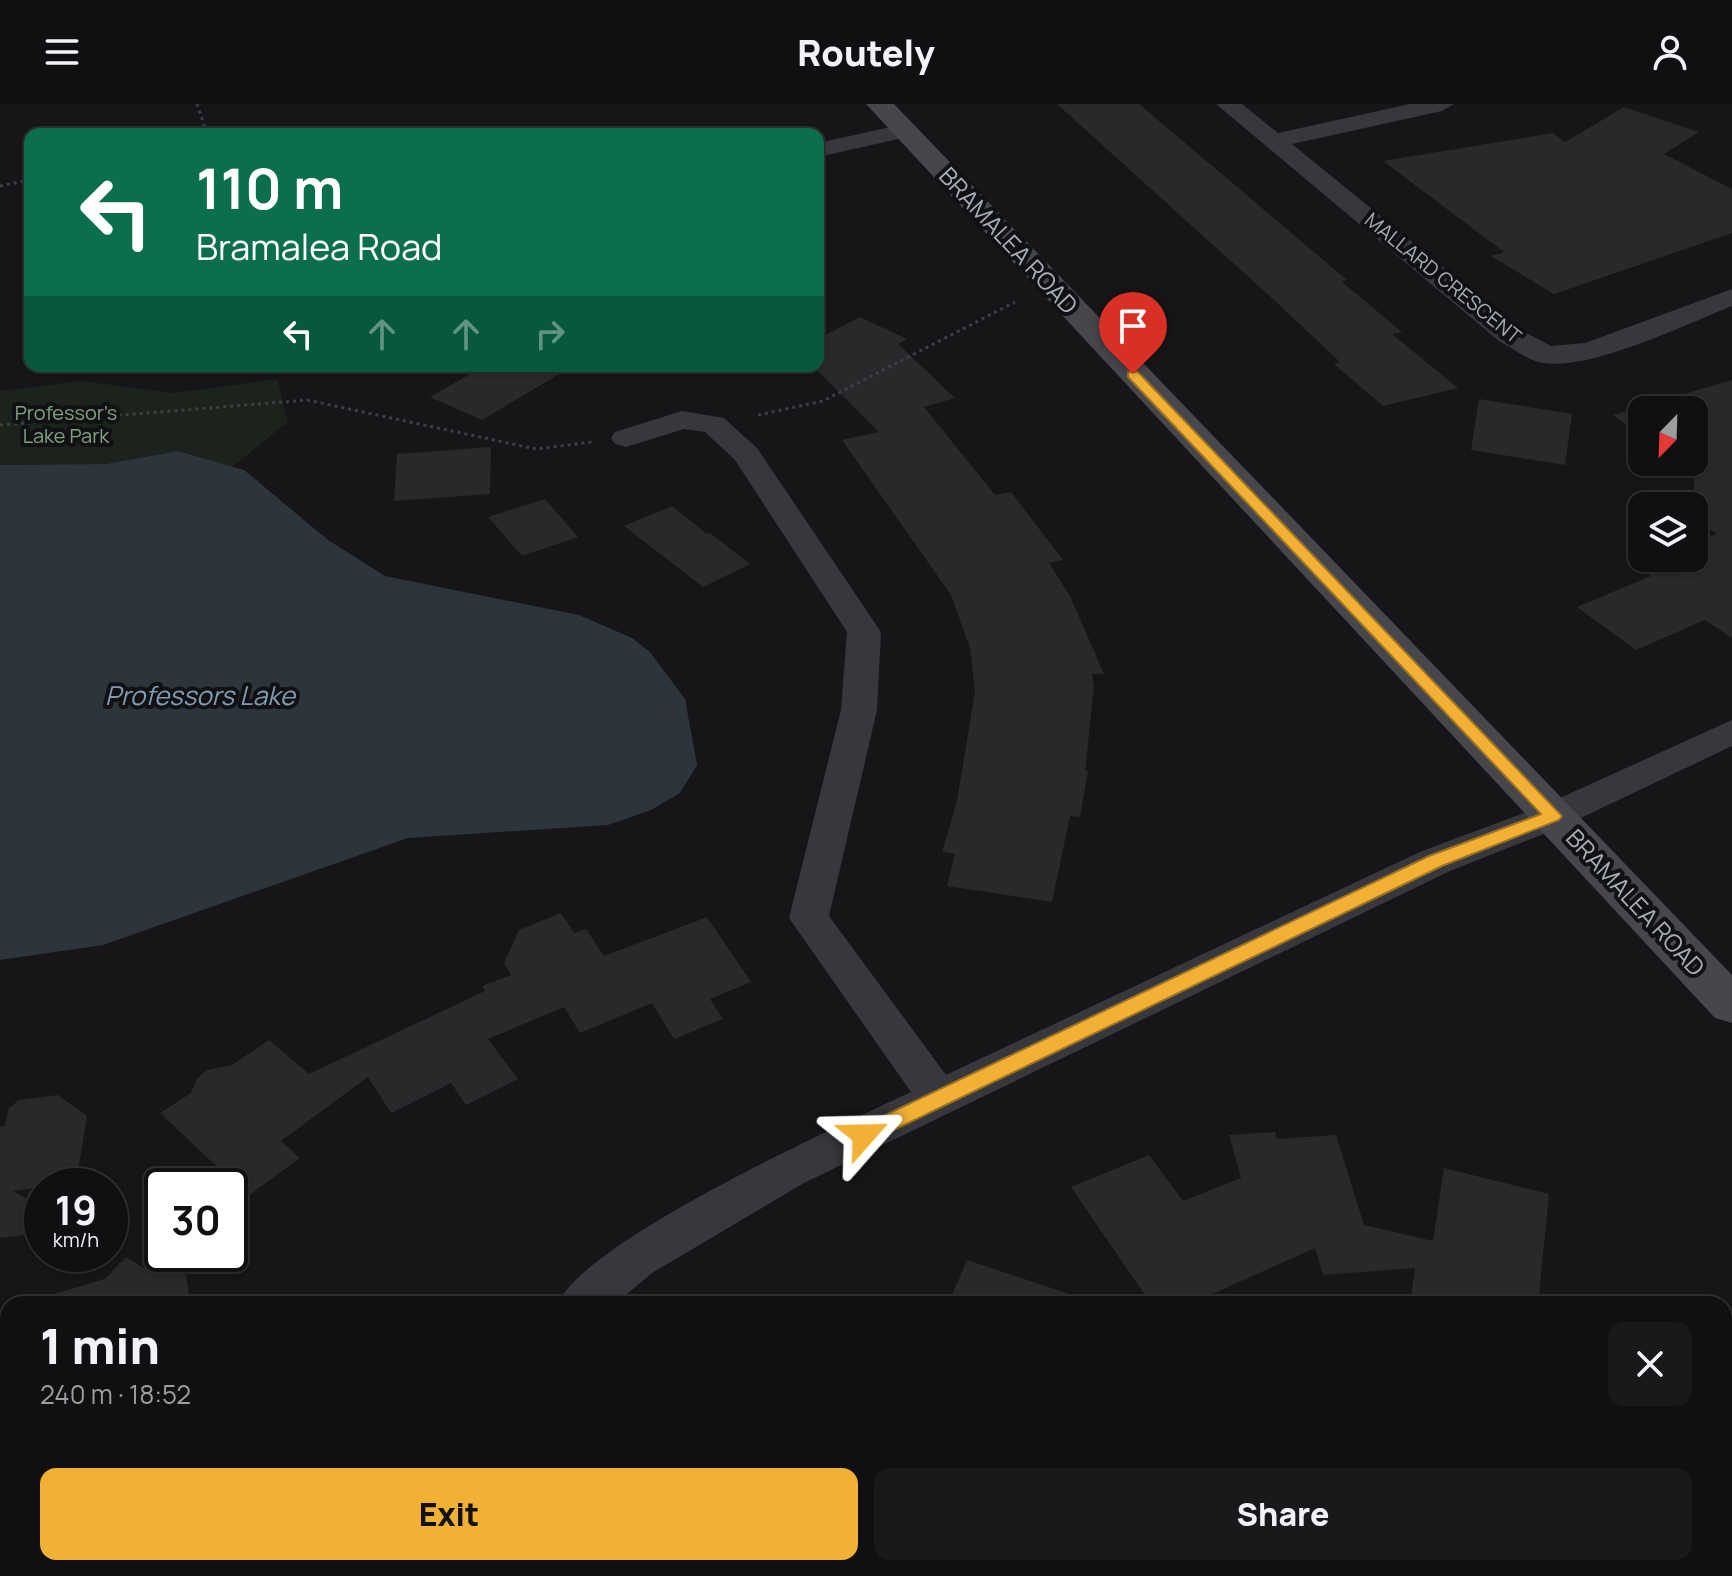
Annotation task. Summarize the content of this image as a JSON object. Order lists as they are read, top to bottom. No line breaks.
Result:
{"streets":{"main road":["BRAMALEA ROAD"],"street":["MALLARD CRESCENT"]},"water":["Professors Lake"],"parks":["Professor's Lake Park"],"north":"bottom left","page":{"header":"Routely","turn":["110 m","Bramalea Road"],"speed":"19 km/h","limit":"30","heading":["1 min","240 m · 18:52"],"buttons":["Exit","Share"]}}
